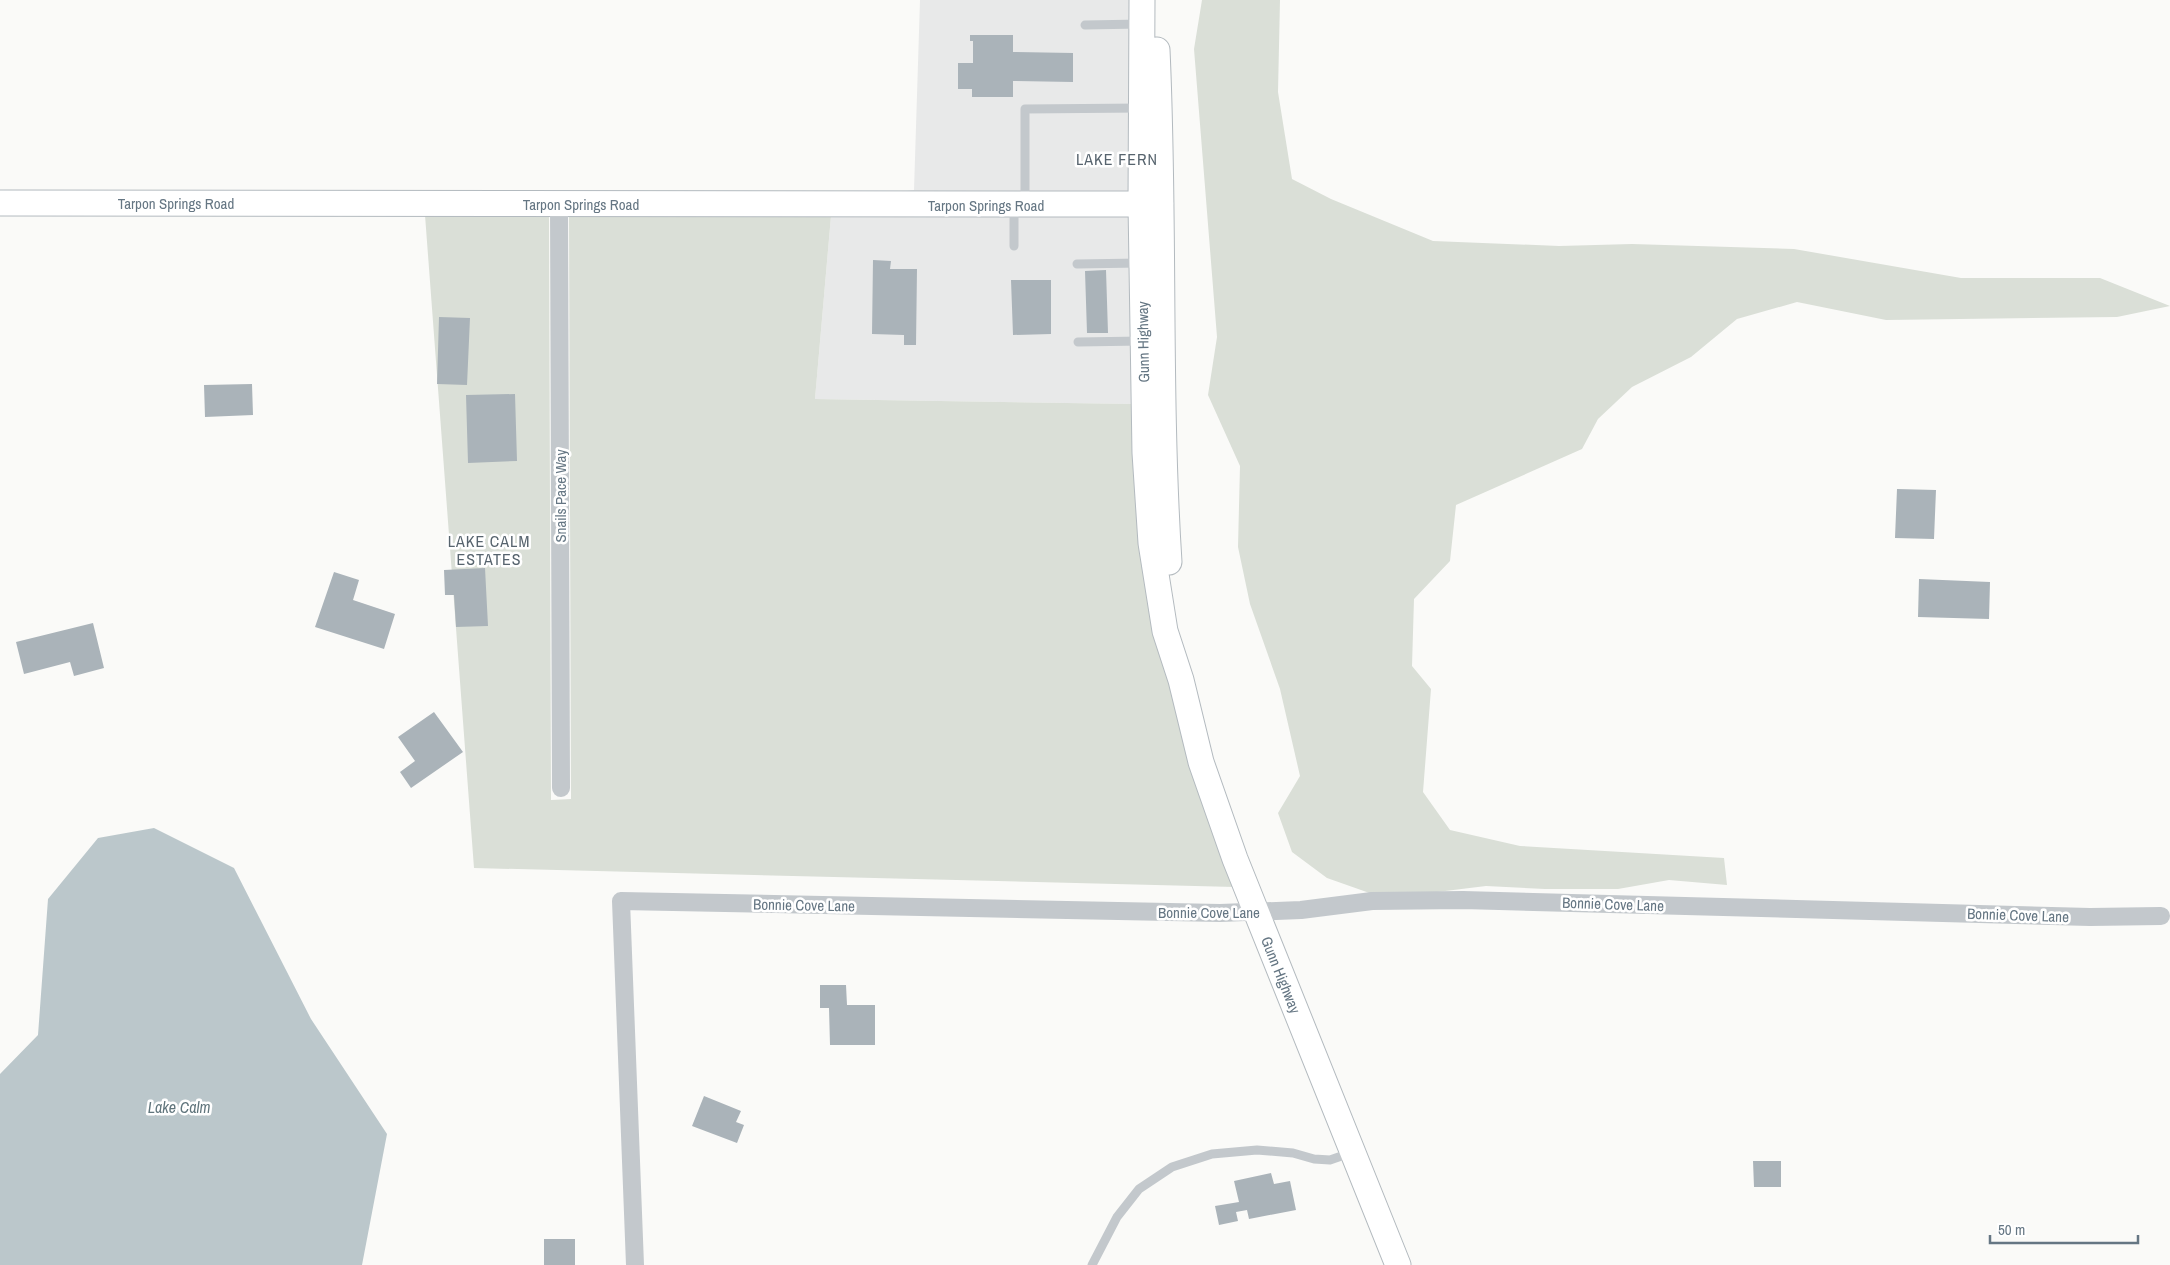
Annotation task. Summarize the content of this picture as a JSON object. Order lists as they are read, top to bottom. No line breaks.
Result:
{"streets":{"main road":["Tarpon Springs Road","Gunn Highway"],"street":["Snails Pace Way","Bonnie Cove Lane"]},"crossings":[["Tarpon Springs Road","Gunn Highway"],["Tarpon Springs Road","Snails Pace Way"],["Gunn Highway","Bonnie Cove Lane"]],"districts":["LAKE FERN","LAKE CALM ESTATES"],"water":["Lake Calm"],"scale_bar":"50 m"}
